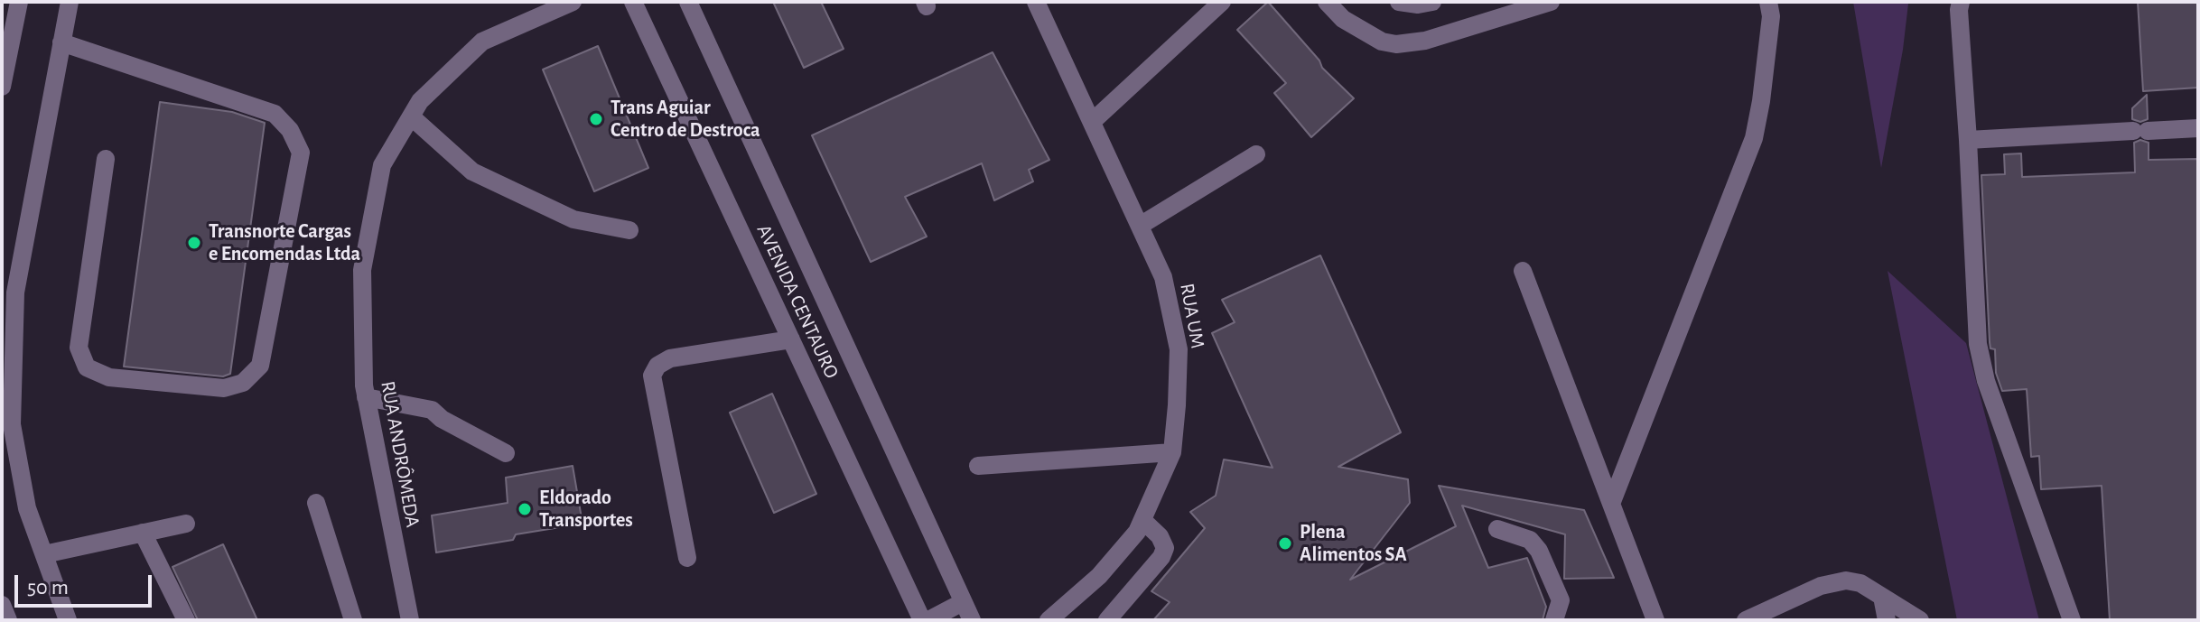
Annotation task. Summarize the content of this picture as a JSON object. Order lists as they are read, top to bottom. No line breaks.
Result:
{"streets":{"street":["AVENIDA CENTAURO","RUA UM","RUA ANDRÔMEDA"]},"places":["Trans Aguiar Centro de Destroca","Transnorte Cargas e Encomendas Ltda","Eldorado Transportes","Plena Alimentos SA"],"scale_bar":"50 m"}
